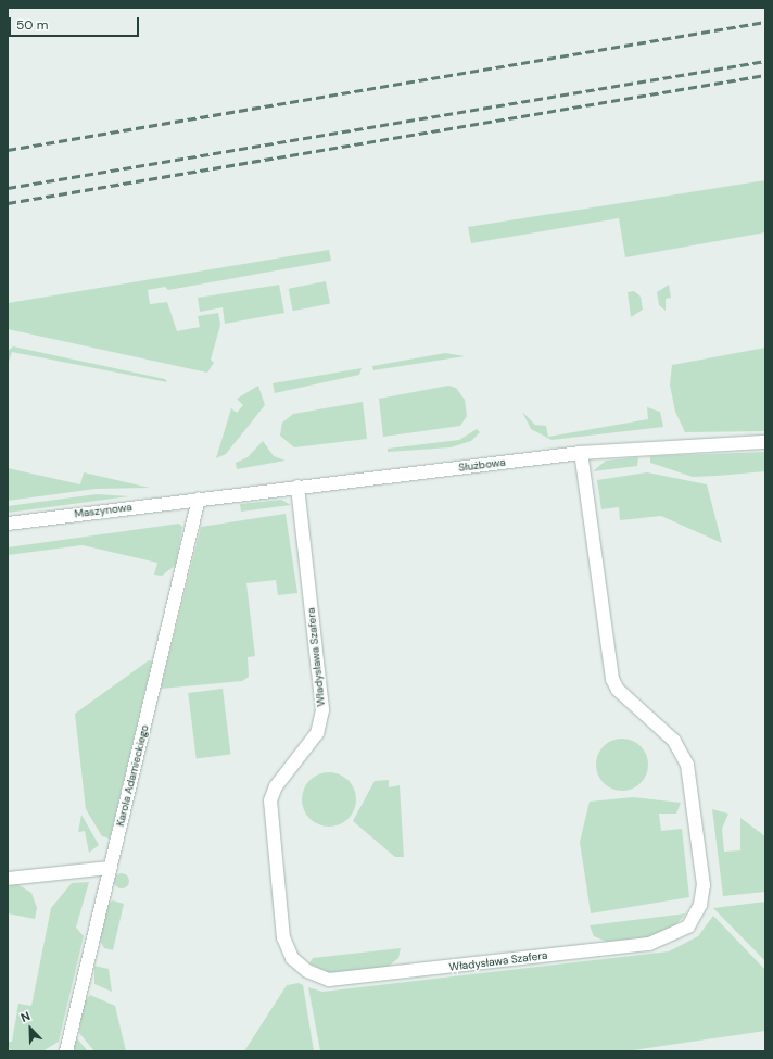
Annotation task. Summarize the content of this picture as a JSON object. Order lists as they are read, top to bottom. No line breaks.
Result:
{"streets":{"street":["Służbowa","Maszynowa","Władysława Szafera","Karola Adamieckiego"]},"crossings":[["Służbowa","Maszynowa"],["Służbowa","Władysława Szafera"],["Służbowa","Karola Adamieckiego"],["Maszynowa","Karola Adamieckiego"]],"scale_bar":"50 m","north":"top left"}
